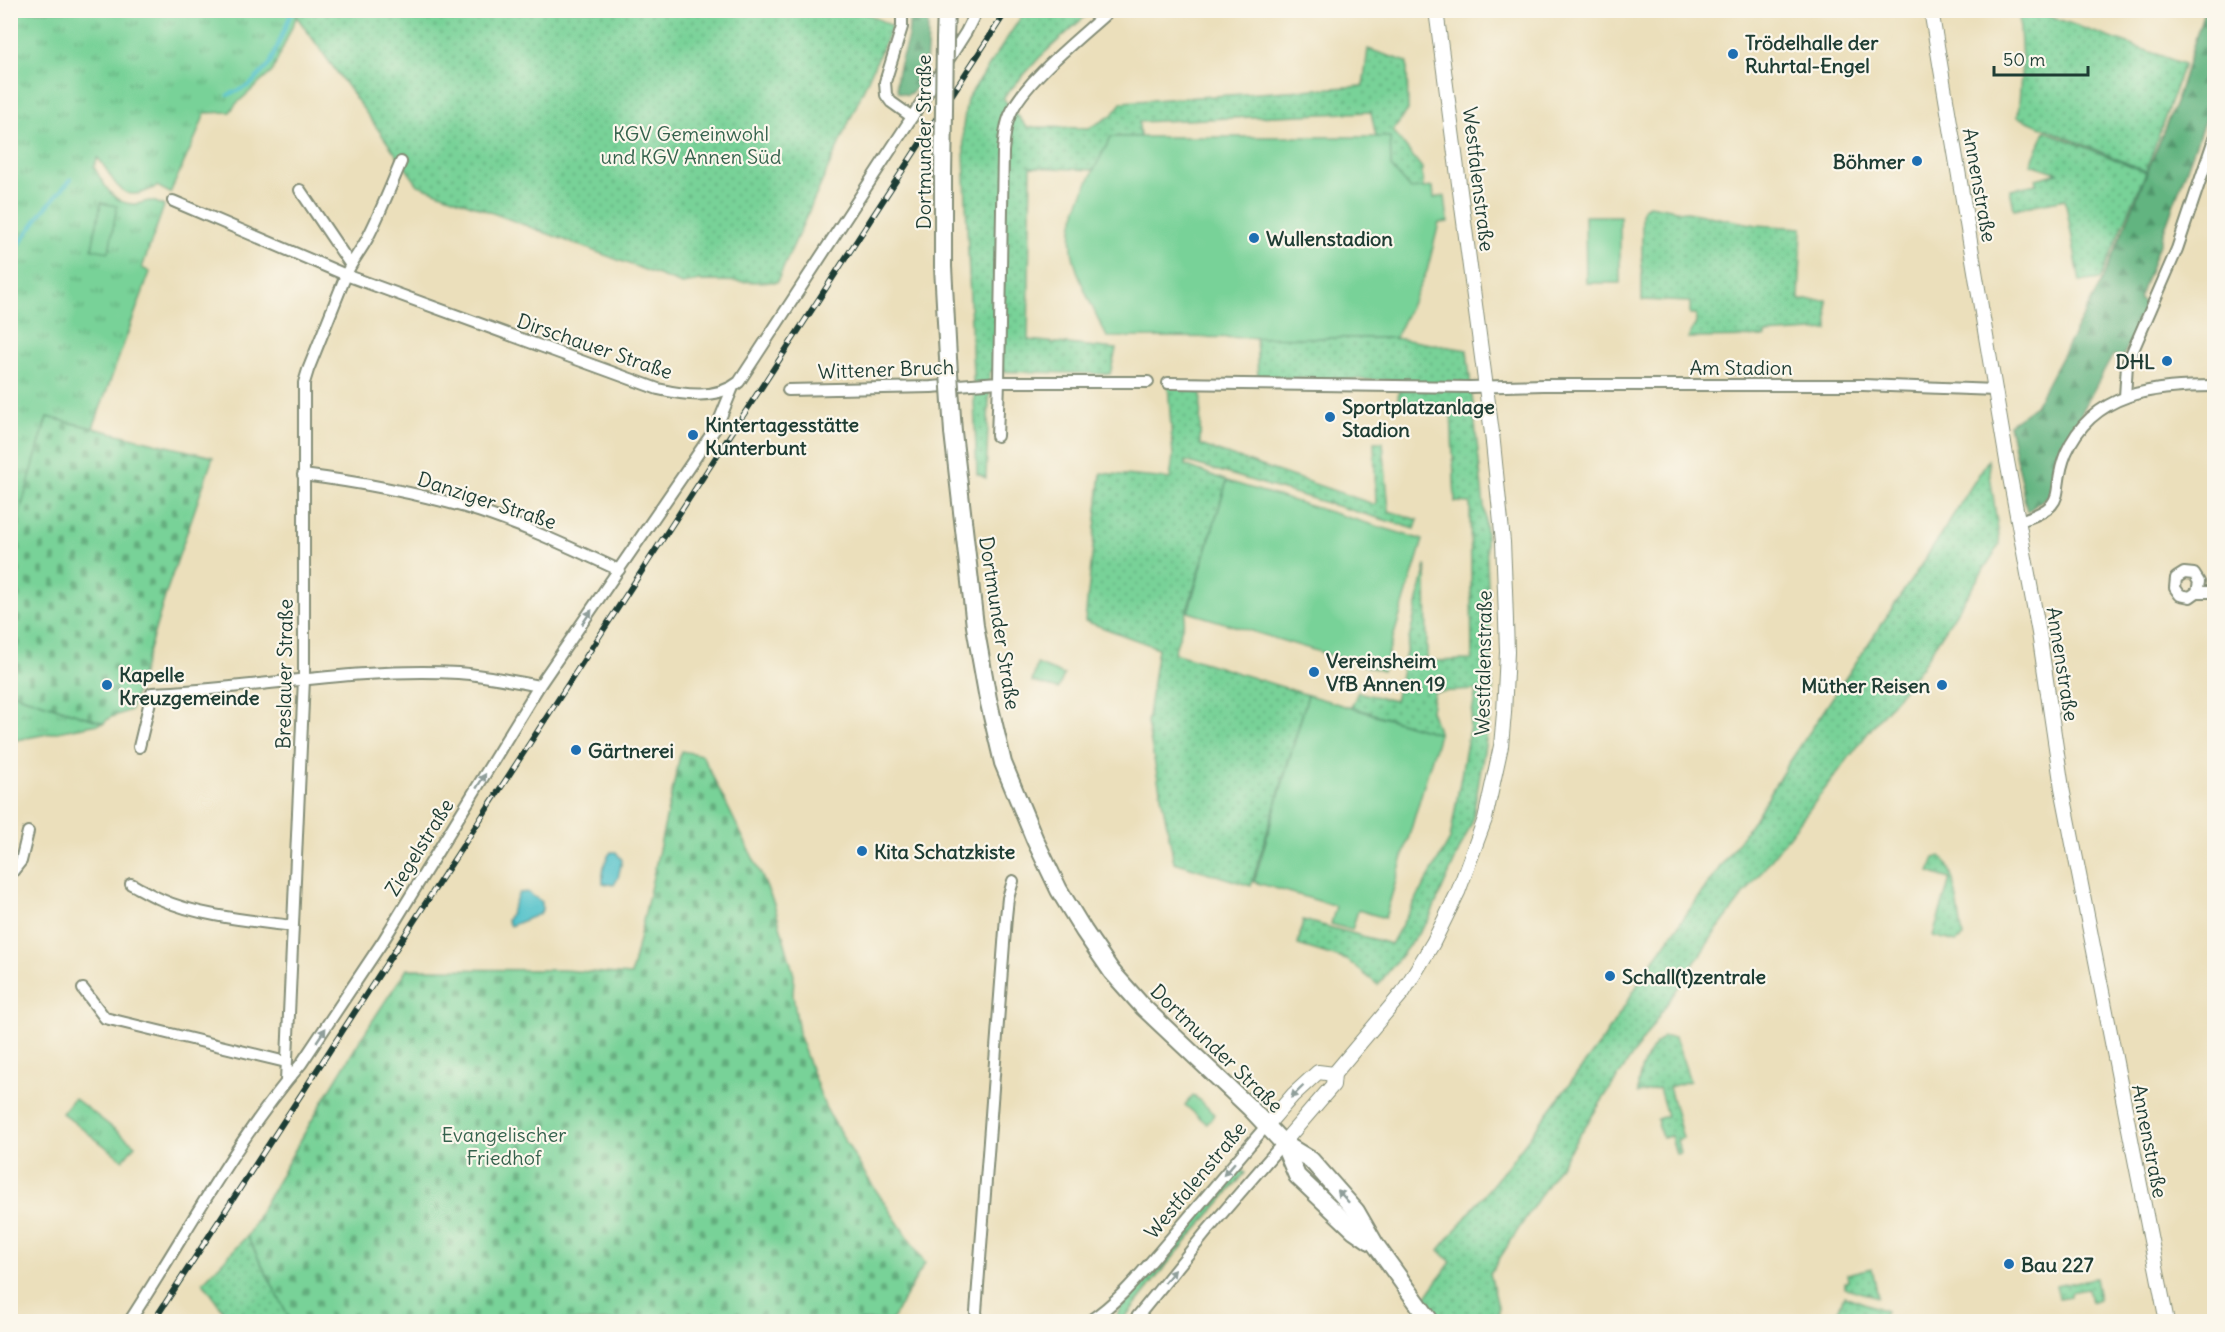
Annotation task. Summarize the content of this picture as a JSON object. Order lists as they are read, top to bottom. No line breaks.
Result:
{"streets":{"main road":["Dortmunder Straße"],"street":["Westfalenstraße","Annenstraße","Dirschauer Straße","Am Stadion","Wittener Bruch","Danziger Straße","Breslauer Straße","Ziegelstraße"]},"crossings":[["Dortmunder Straße","Westfalenstraße"],["Westfalenstraße","Am Stadion"],["Annenstraße","Am Stadion"],["Dirschauer Straße","Breslauer Straße"],["Dirschauer Straße","Ziegelstraße"],["Danziger Straße","Breslauer Straße"],["Danziger Straße","Ziegelstraße"],["Breslauer Straße","Ziegelstraße"]],"one_way":["Ziegelstraße"],"parks":["KGV Gemeinwohl und KGV Annen Süd","Evangelischer Friedhof"],"places":["Trödelhalle der Ruhrtal-Engel","Böhmer","Wullenstadion","DHL","Sportplatzanlage Stadion","Kintertagesstätte Kunterbunt","Vereinsheim VfB Annen 19","Kapelle Kreuzgemeinde","Müther Reisen","Gärtnerei","Kita Schatzkiste","Schall(t)zentrale","Bau 227"],"scale_bar":"50 m"}
